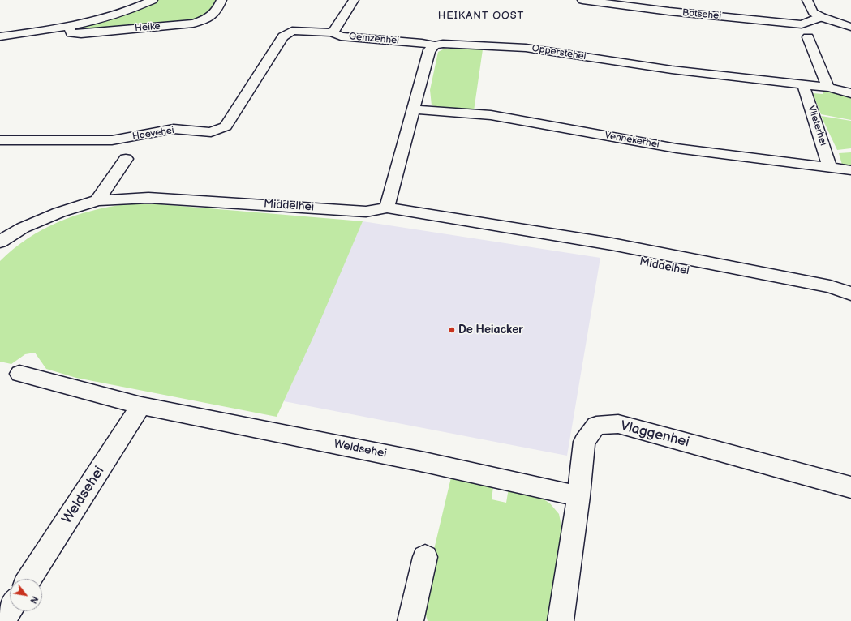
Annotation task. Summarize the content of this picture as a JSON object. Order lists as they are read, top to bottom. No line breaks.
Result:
{"streets":{"street":["Botsehei","Heike","Gemzenhei","Opperstehei","Vlieterhei","Hoevehei","Vennekerhei","Middelhei","Vlaggenhei","Weldsehei"]},"crossings":[["Gemzenhei","Opperstehei"],["Gemzenhei","Hoevehei"],["Opperstehei","Vlieterhei"],["Vlieterhei","Vennekerhei"],["Vlaggenhei","Weldsehei"]],"districts":["HEIKANT OOST"],"places":["De Heiacker"],"north":"bottom right"}
